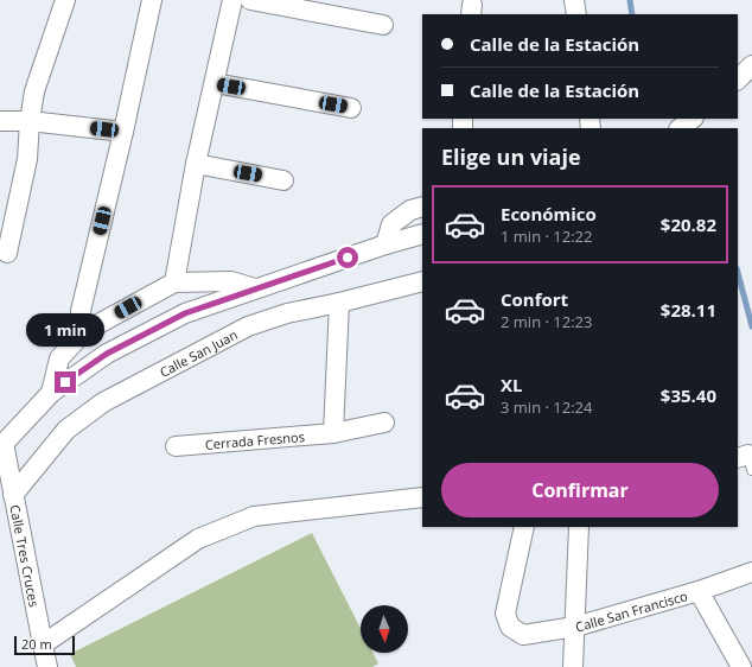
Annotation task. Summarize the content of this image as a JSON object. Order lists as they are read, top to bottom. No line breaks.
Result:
{"streets":{"street":["Calle San Juan","Cerrada Fresnos","Calle Tres Cruces","Calle San Francisco"]},"crossings":[["Calle San Juan","Calle Tres Cruces"]],"scale_bar":"20 m","north":"bottom","page":{"banner":["Calle de la Estación","Calle de la Estación"],"heading":"Elige un viaje","list":[{"name":"Económico","note":"1 min · 12:22","value":"$20.82"},{"name":"Confort","note":"2 min · 12:23","value":"$28.11"},{"name":"XL","note":"3 min · 12:24","value":"$35.40"}],"bubble":"1 min","buttons":"Confirmar","scale":"20 m"}}
